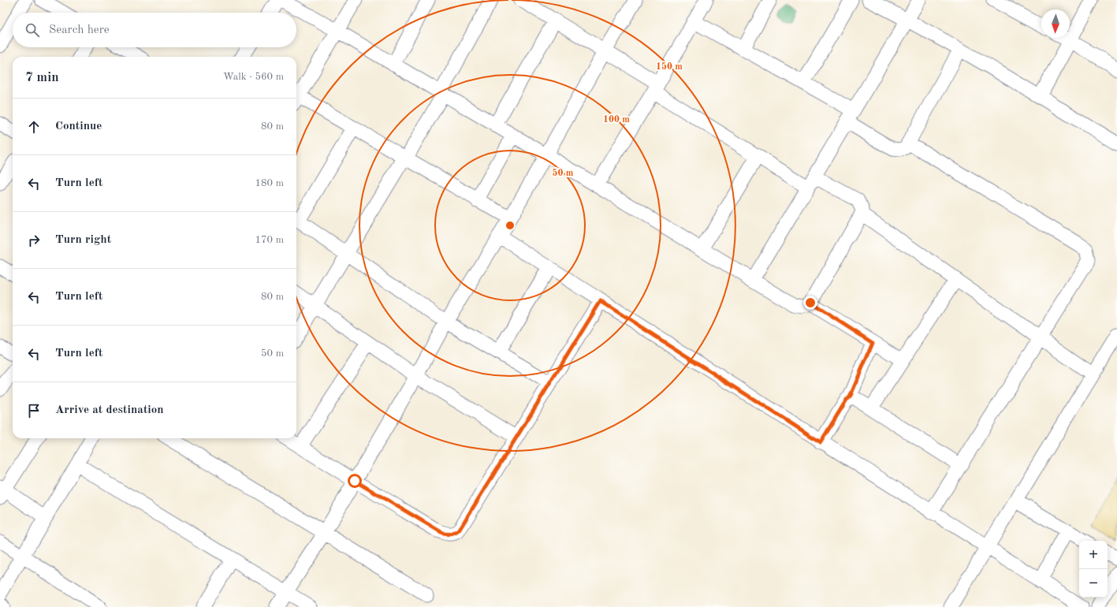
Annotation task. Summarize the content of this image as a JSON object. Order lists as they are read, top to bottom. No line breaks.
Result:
{"north":"bottom","page":{"search":"Search here","heading":["7 min","Walk · 560 m"],"list":[["Continue","80 m"],["Turn left","180 m"],["Turn right","170 m"],["Turn left","80 m"],["Turn left","50 m"],"Arrive at destination"],"map_buttons":["+","−"]},"rings":["150 m","100 m","50 m"]}
